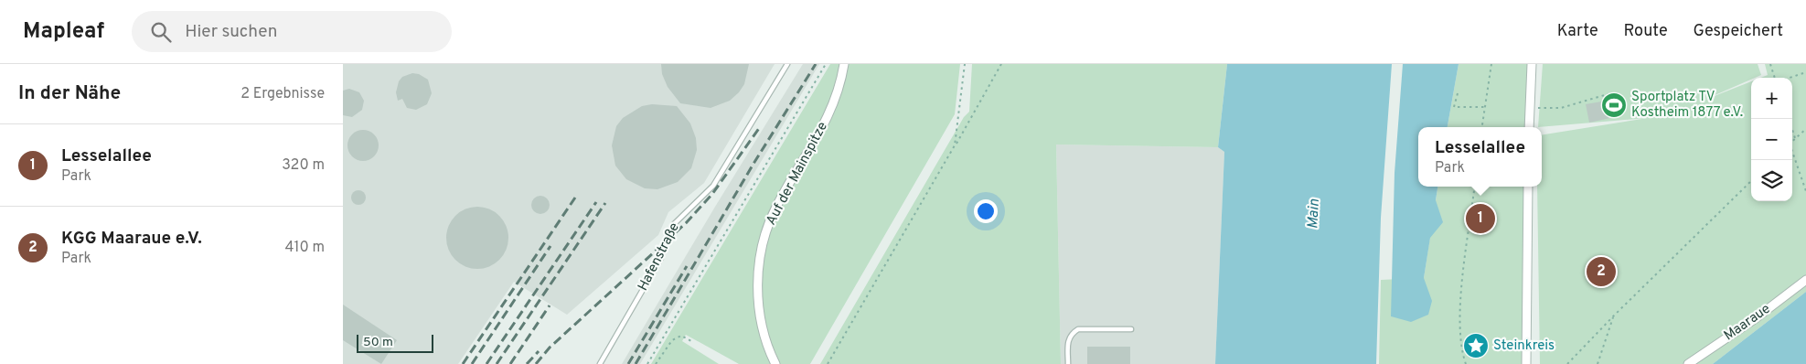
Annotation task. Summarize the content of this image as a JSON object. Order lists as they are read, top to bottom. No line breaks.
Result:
{"streets":{"street":["Auf der Mainspitze","Maaraue"],"lane":["Hafenstraße"]},"water":["Main"],"places":{"sports":["Sportplatz TV Kostheim 1877 e.V."],"place":["Steinkreis"]},"scale_bar":"50 m","page":{"header":"Mapleaf","search":"Hier suchen","nav":["Karte","Route","Gespeichert"],"heading":["In der Nähe","2 Ergebnisse"],"map_buttons":["+","−"],"list":[{"mark":"1","name":"Lesselallee","note":"Park","value":"320 m"},{"mark":"2","name":"KGG Maaraue e.V.","note":"Park","value":"410 m"}],"popup":["Lesselallee","Park"],"pins":["1","2"],"scale":"50 m"}}
